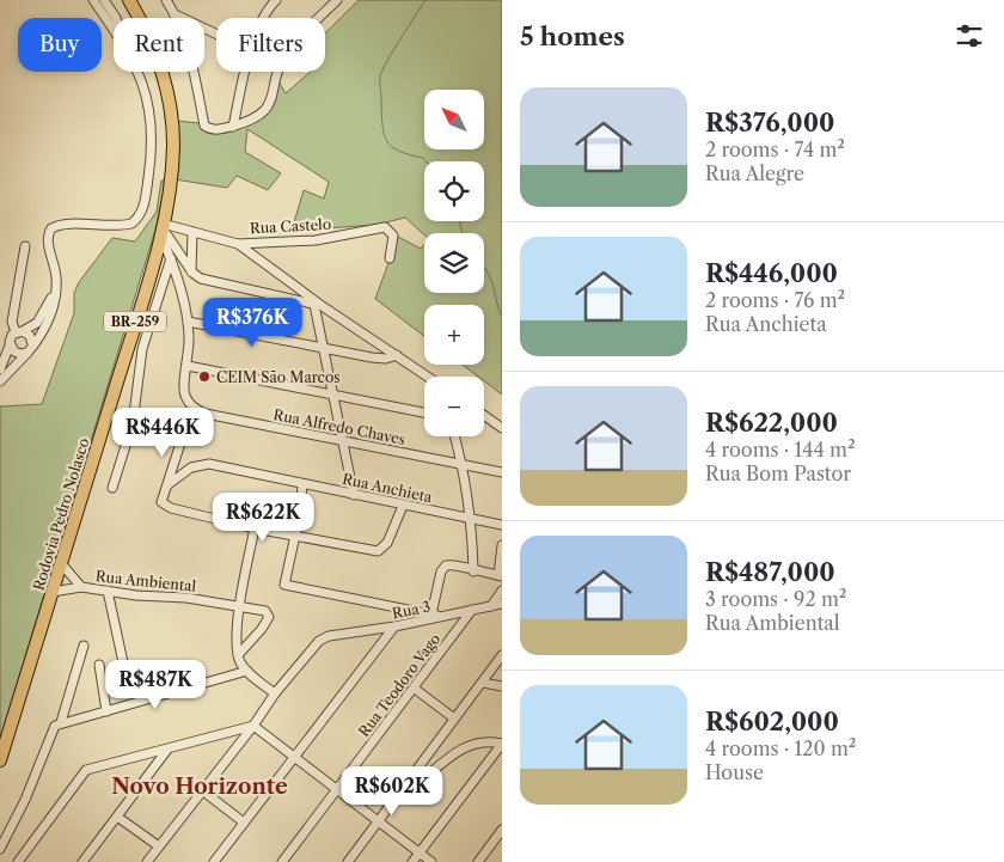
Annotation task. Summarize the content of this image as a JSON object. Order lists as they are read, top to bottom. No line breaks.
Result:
{"streets":{"highway":["BR-259","Rodovia Pedro Nolasco"],"street":["Rua Castelo","Rua Alfredo Chaves","Rua Anchieta","Rua Ambiental","Rua 3","Rua Teodoro Vago"]},"crossings":[["Rua Castelo","Rodovia Pedro Nolasco"],["Rodovia Pedro Nolasco","Rua Ambiental"],["Rua 3","Rua Teodoro Vago"]],"districts":["Novo Horizonte"],"places":["CEIM São Marcos"],"north":"top left","page":{"heading":"5 homes","chip":["Buy","Rent","Filters"],"list":[{"name":"R$376,000","note":"2 rooms · 74 m² · Rua Alegre"},{"name":"R$446,000","note":"2 rooms · 76 m² · Rua Anchieta"},{"name":"R$622,000","note":"4 rooms · 144 m² · Rua Bom Pastor"},{"name":"R$487,000","note":"3 rooms · 92 m² · Rua Ambiental"},{"name":"R$602,000","note":"4 rooms · 120 m² · House"}],"map_buttons":["+","−"],"price":["R$376K","R$446K","R$622K","R$487K","R$602K"]}}
